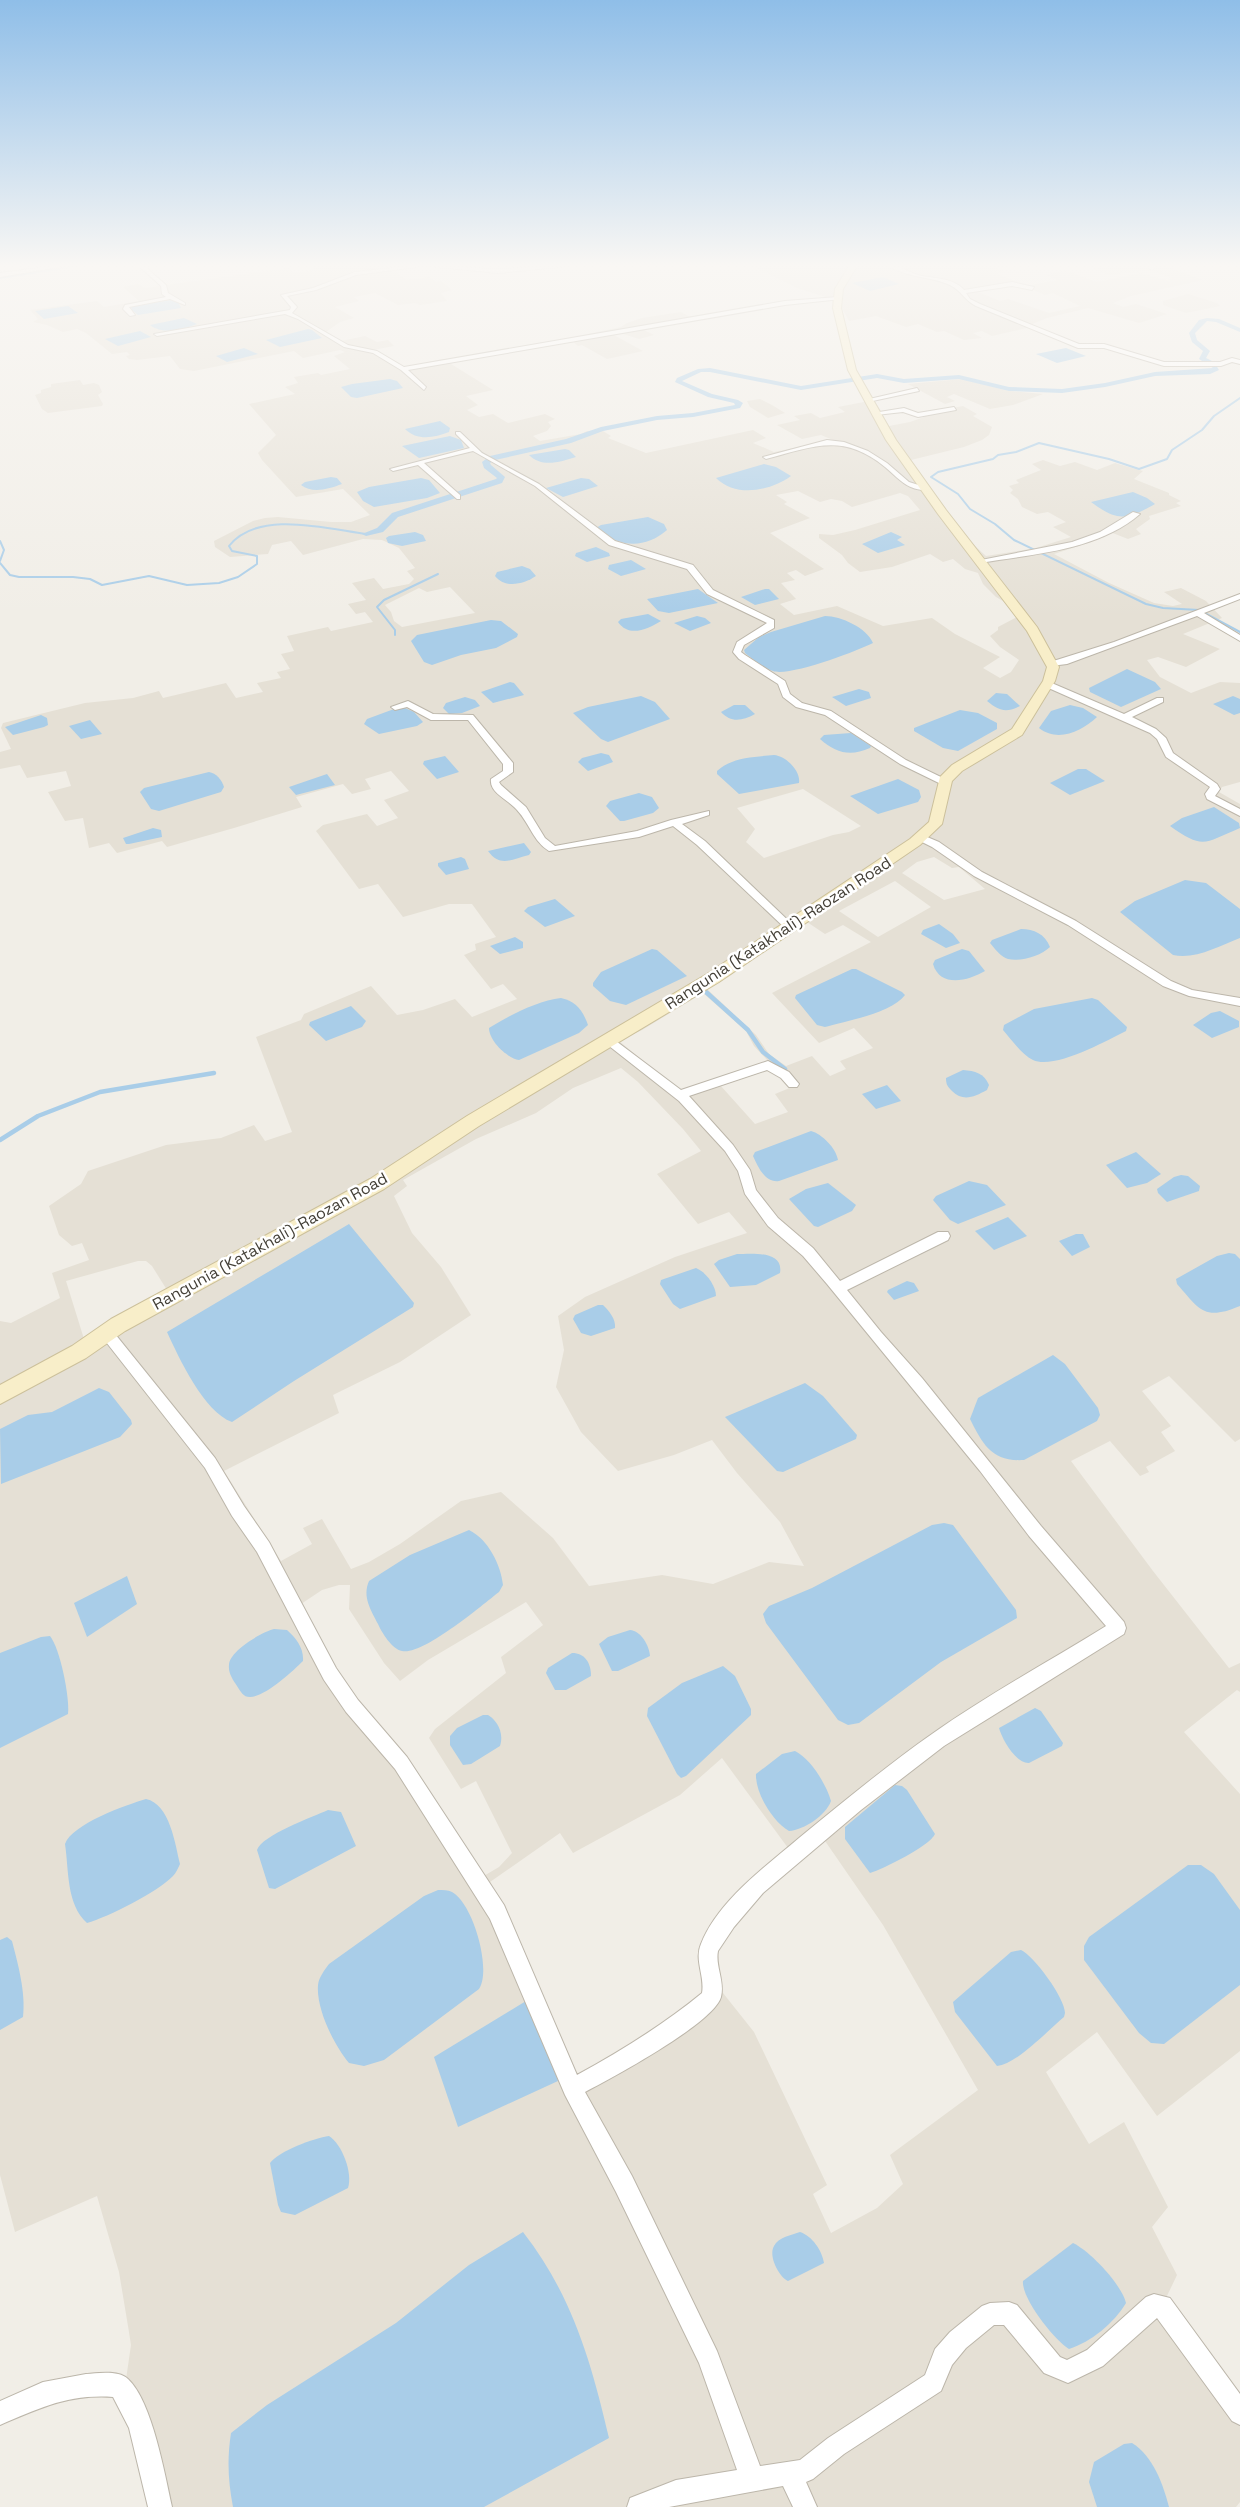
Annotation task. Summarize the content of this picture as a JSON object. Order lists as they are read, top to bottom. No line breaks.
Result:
{"streets":{"main road":["Rangunia (Katakhali)-Raozan Road"]}}
